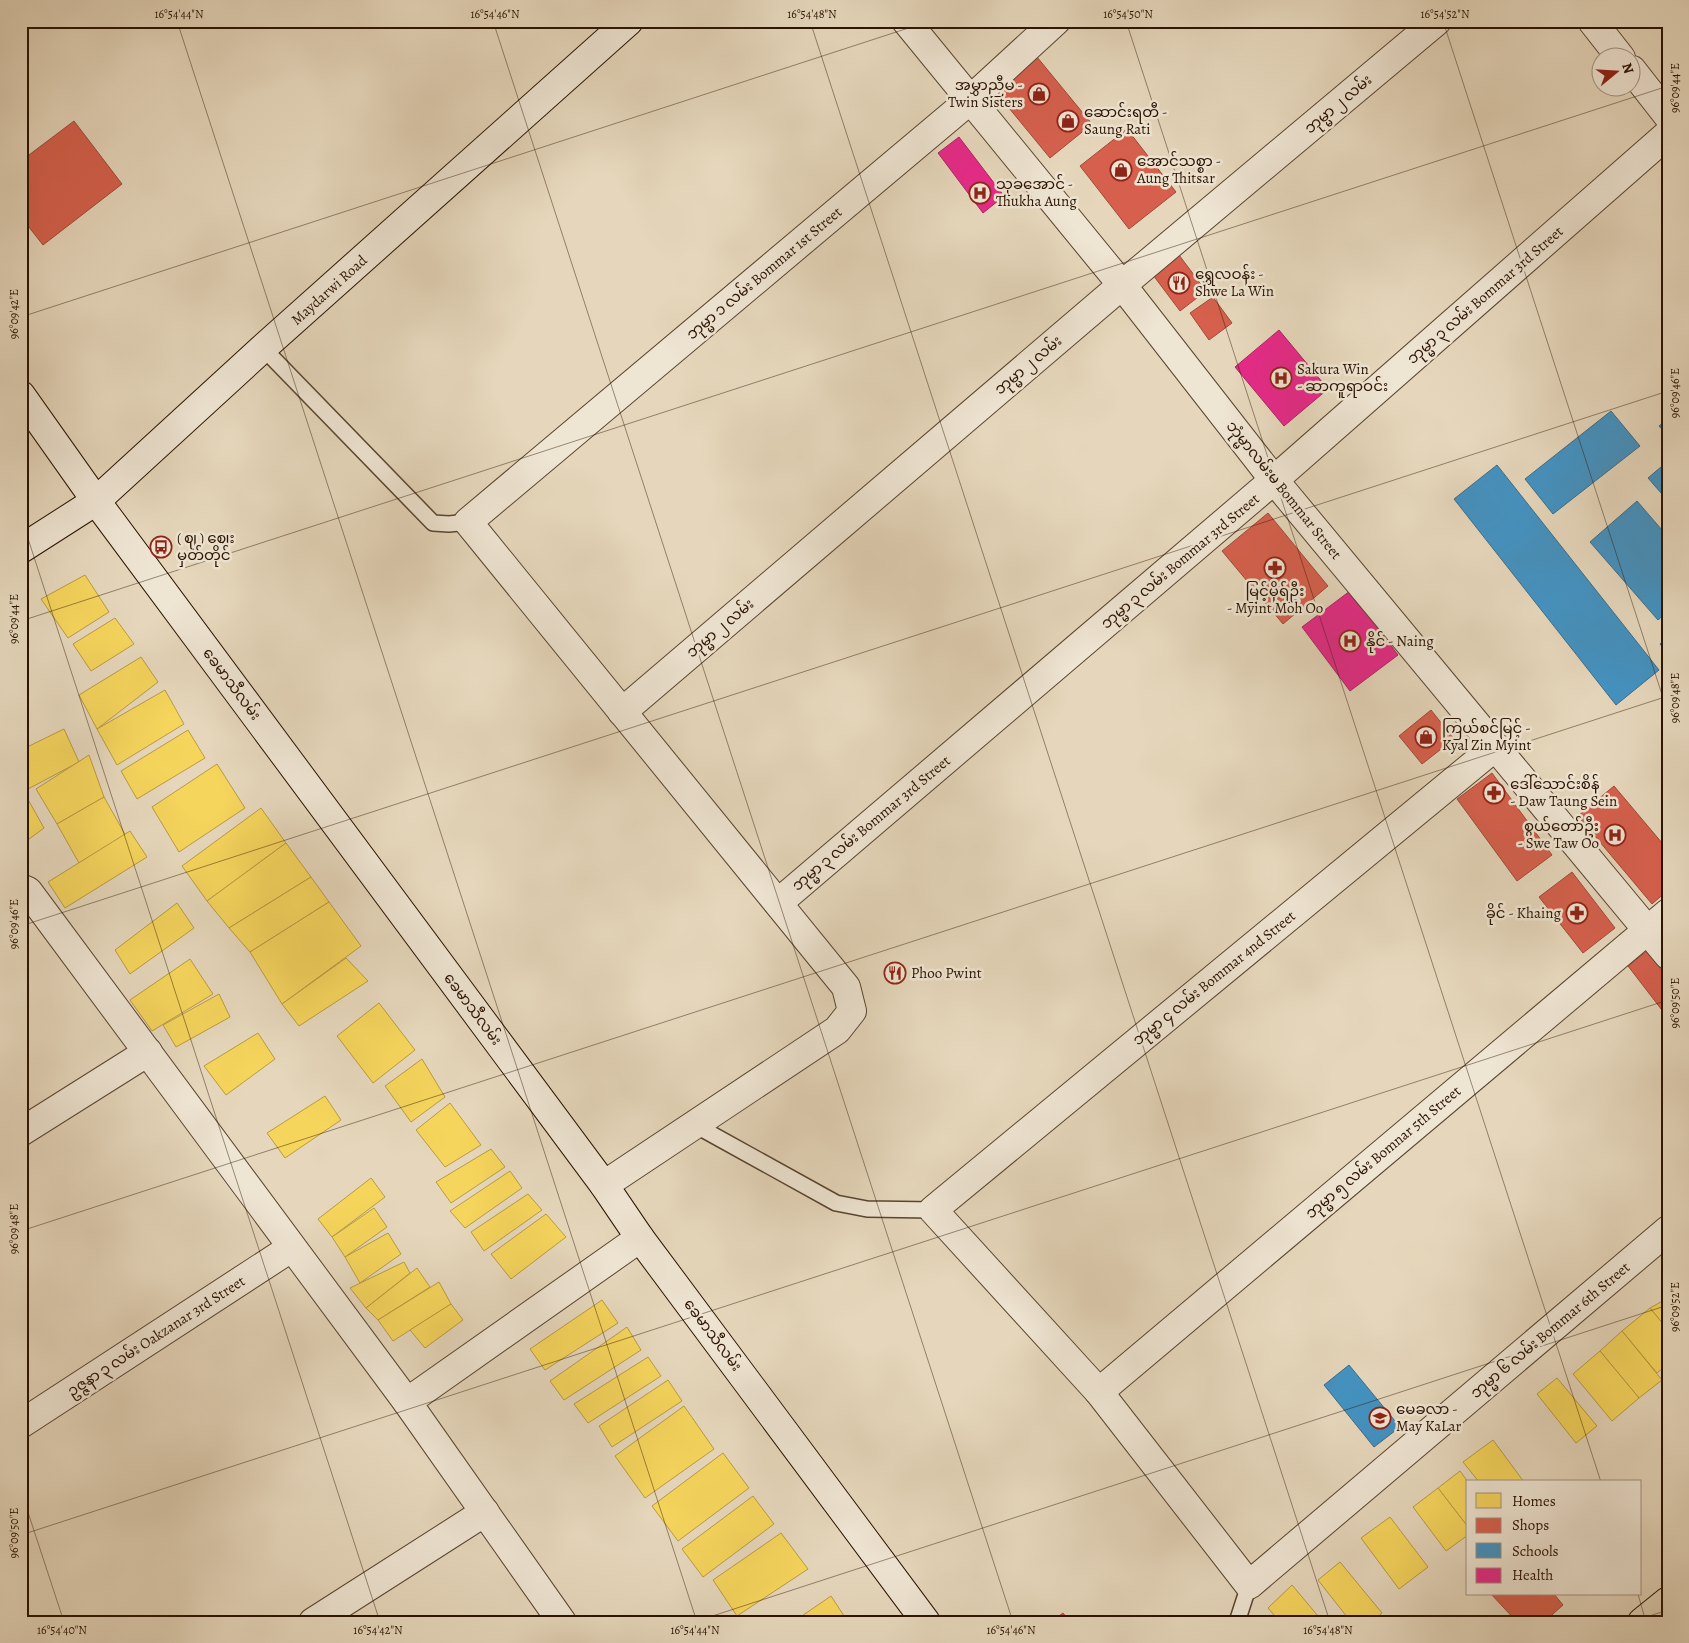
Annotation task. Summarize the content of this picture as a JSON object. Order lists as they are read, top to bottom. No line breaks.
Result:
{"streets":{"street":["ဘုမ္မာ ၂ လမ်း","ဘုမ္မာ ၁ လမ်း Bommar 1st Street","Maydarwi Road","ဘုမ္မာ ၃ လမ်း Bommar 3rd Street","ဘုံမ္မာလမ်းမ Bommar Street","ခေမာသီလမ်း","ဘုမ္မာ ၄ လမ်း Bommar 4nd Street","ဘုမ္မာ ၅ လမ်း Bomnar 5th Street","ဘုမ္မာ ၆ လမ်း Bommar 6th Street","ဥဇ္ဇနာ ၃ လမ်း Oakzanar 3rd Street"]},"crossings":[["ဘုမ္မာ ၂ လမ်း","ဘုံမ္မာလမ်းမ Bommar Street"],["ဘုမ္မာ ၁ လမ်း Bommar 1st Street","ဘုံမ္မာလမ်းမ Bommar Street"],["Maydarwi Road","ခေမာသီလမ်း"],["ဘုမ္မာ ၃ လမ်း Bommar 3rd Street","ဘုံမ္မာလမ်းမ Bommar Street"],["ဘုံမ္မာလမ်းမ Bommar Street","ဘုမ္မာ ၄ လမ်း Bommar 4nd Street"],["ဘုံမ္မာလမ်းမ Bommar Street","ဘုမ္မာ ၅ လမ်း Bomnar 5th Street"]],"places":{"shop":["အမွှာညီမ - Twin Sisters","ဆောင်းရတီ - Saung Rati","အောင်သစ္စာ - Aung Thitsar","ကြယ်စင်မြင့် - Kyal Zin Myint"],"hospital":["သုခအောင် - Thukha Aung","Sakura Win - ဆာကူရာဝင်း","နိုင် - Naing","စွယ်တော်ဦး - Swe Taw Oo"],"restaurant":["ရွှေလဝန်း - Shwe La Win","Phoo Pwint"],"bus stop":["( ဈ ) ဈေး မှတ်တိုင်"],"pharmacy":["မြင့်မိုရ်ဦး - Myint Moh Oo","ဒေါ်သောင်းစိန် - Daw Taung Sein","ခိုင် - Khaing"],"school or university":["မေခလာ - May KaLar"]},"legend":["Homes","Shops","Schools","Health"],"north":"right","coordinates":["16°54'44\"N","16°54'46\"N","16°54'48\"N","16°54'50\"N","16°54'52\"N","96°09'44\"E","96°09'42\"E","96°09'46\"E","96°09'48\"E","96°09'50\"E","96°09'52\"E","16°54'40\"N","16°54'42\"N"]}
